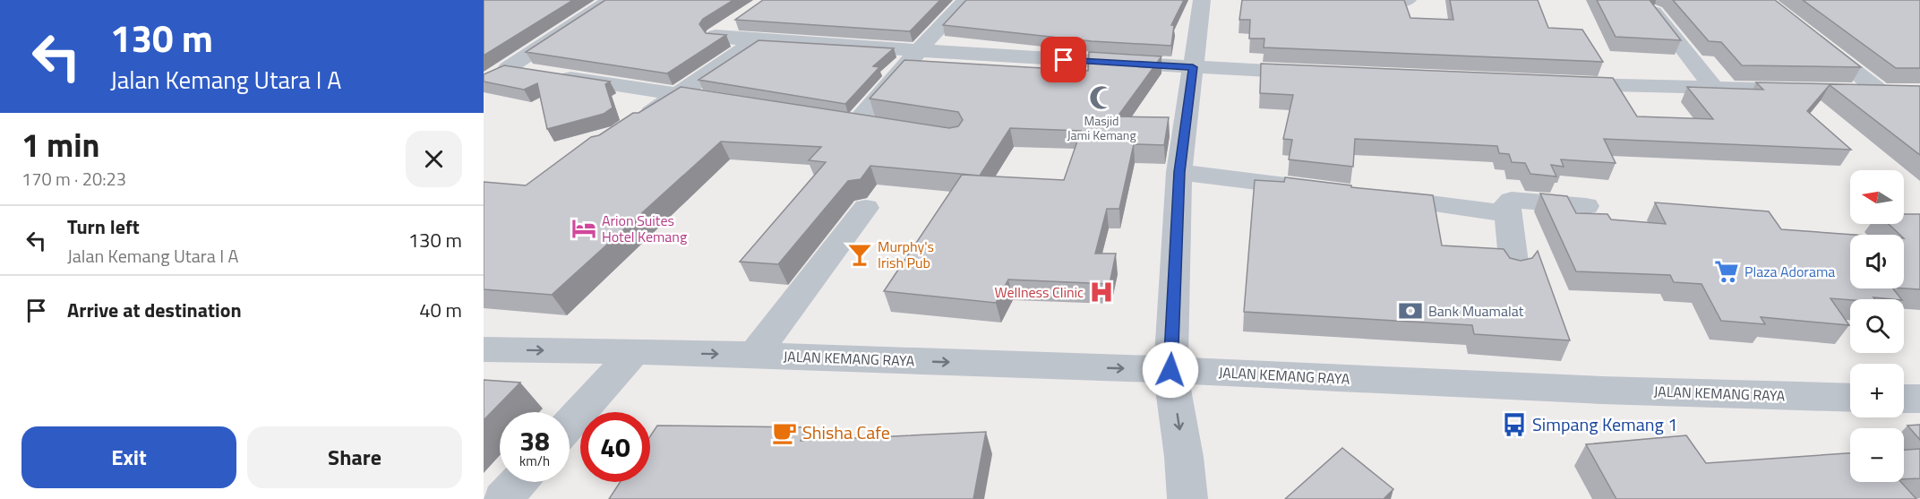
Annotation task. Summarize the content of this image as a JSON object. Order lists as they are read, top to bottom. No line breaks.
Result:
{"streets":{"street":["JALAN KEMANG RAYA"]},"one_way":["JALAN KEMANG RAYA"],"places":{"mosque":["Masjid Jami Kemang"],"hotel":["Arion Suites Hotel Kemang"],"bar":["Murphy's Irish Pub"],"supermarket":["Plaza Adorama"],"hospital":["Wellness Clinic"],"bank":["Bank Muamalat"],"bus stop":["Simpang Kemang 1"],"cafe":["Shisha Cafe"]},"north":"left","page":{"turn":["130 m","Jalan Kemang Utara I A"],"heading":["1 min","170 m · 20:23"],"map_buttons":["+","−"],"list":[{"name":"Turn left","note":"Jalan Kemang Utara I A","value":"130 m"},{"name":"Arrive at destination","value":"40 m"}],"speed":"38 km/h","limit":"40","buttons":["Exit","Share"]}}
